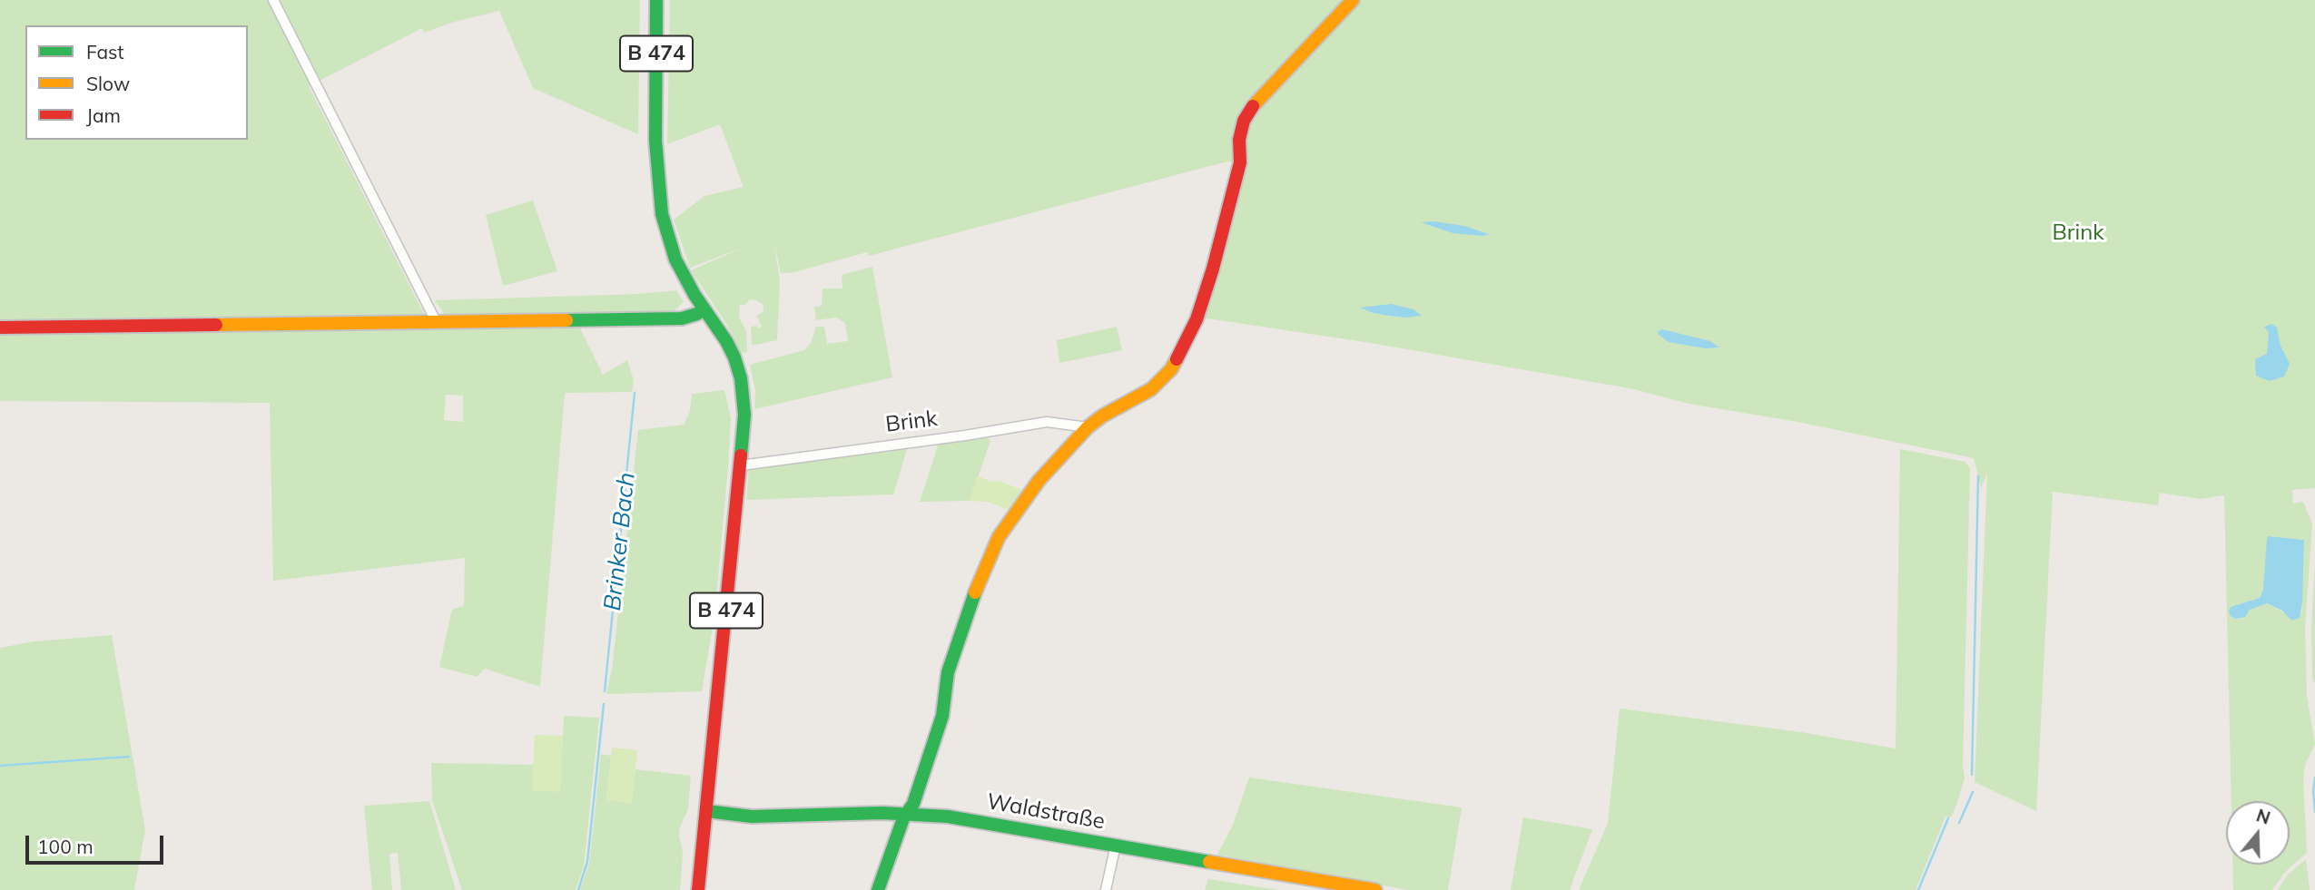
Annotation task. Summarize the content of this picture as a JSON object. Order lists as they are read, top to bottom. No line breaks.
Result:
{"streets":{"street":["B 474","Brink","Waldstraße"]},"crossings":[["B 474","Brink"],["B 474","Waldstraße"]],"water":["Brinker Bach"],"parks":["Brink"],"legend":["Fast","Slow","Jam"],"scale_bar":"100 m","north":"top"}
